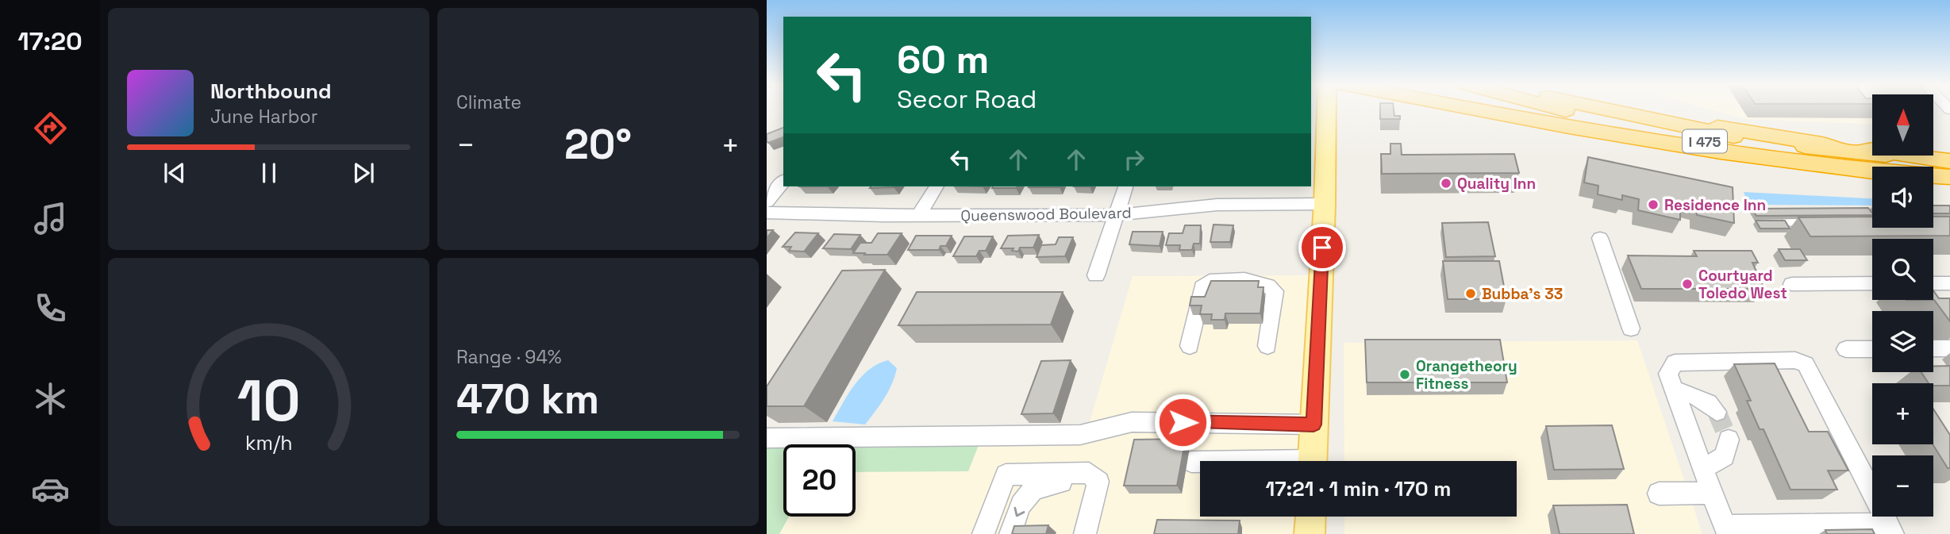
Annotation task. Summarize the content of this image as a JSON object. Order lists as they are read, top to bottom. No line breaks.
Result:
{"streets":{"highway":["I 475"],"street":["Queenswood Boulevard"]},"places":["Quality Inn","Residence Inn","Courtyard Toledo West","Bubba's 33","Orangetheory Fitness"],"north":"top","page":{"tabs":"17:20","tile":["Climate",["Range · 94%","470 km"]],"turn":["60 m","Secor Road"],"song":["Northbound","June Harbor"],"map_buttons":["+","−"],"heat":["−","20°","+"],"limit":"20","trip":"17:21 · 1 min · 170 m","gauge":["10","km/h"]}}
